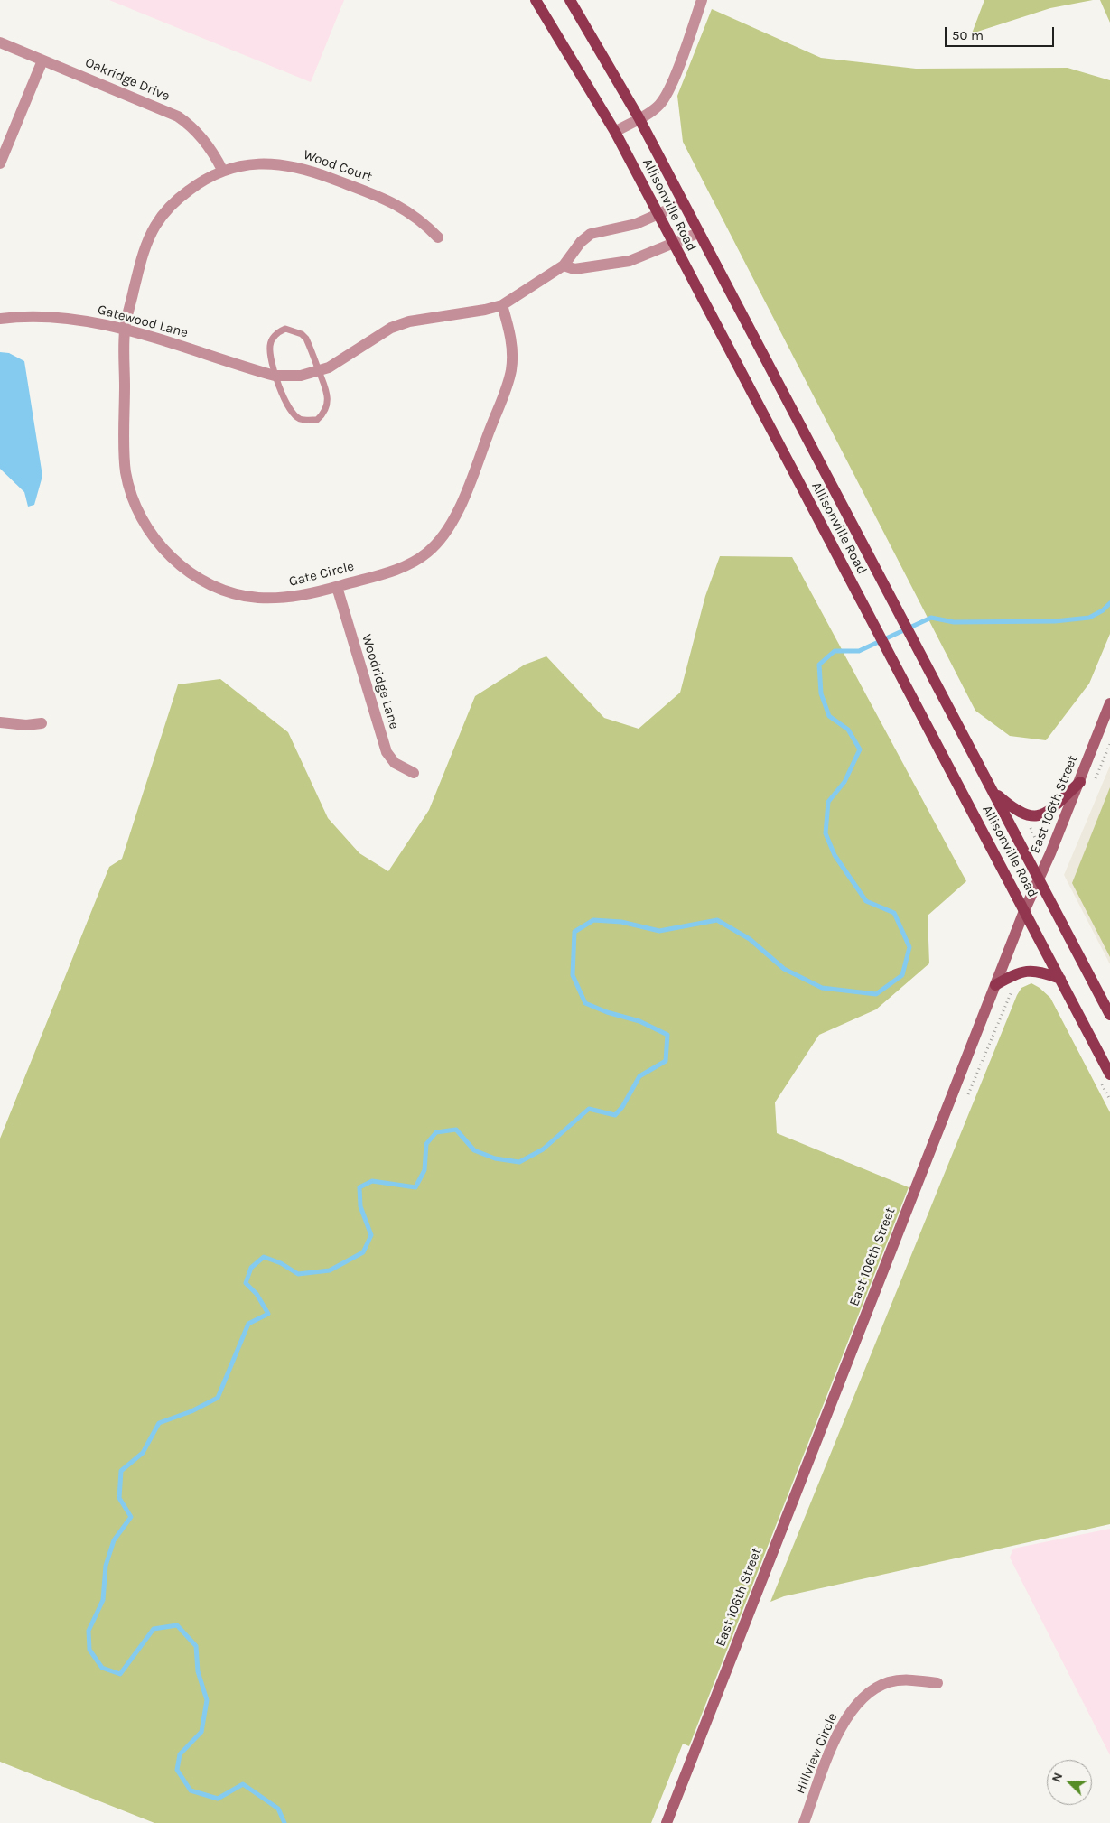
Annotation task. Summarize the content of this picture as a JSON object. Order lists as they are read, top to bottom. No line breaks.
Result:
{"streets":{"main road":["Allisonville Road"],"street":["Oakridge Drive","Wood Court","Gatewood Lane","Gate Circle","Woodridge Lane","East 106th Street","Hillview Circle"]},"crossings":[["Oakridge Drive","Wood Court"],["Wood Court","Gatewood Lane"],["Wood Court","Gate Circle"],["Allisonville Road","Gatewood Lane"],["Allisonville Road","East 106th Street"],["Gatewood Lane","Gate Circle"],["Gate Circle","Woodridge Lane"]],"scale_bar":"50 m","north":"left"}
